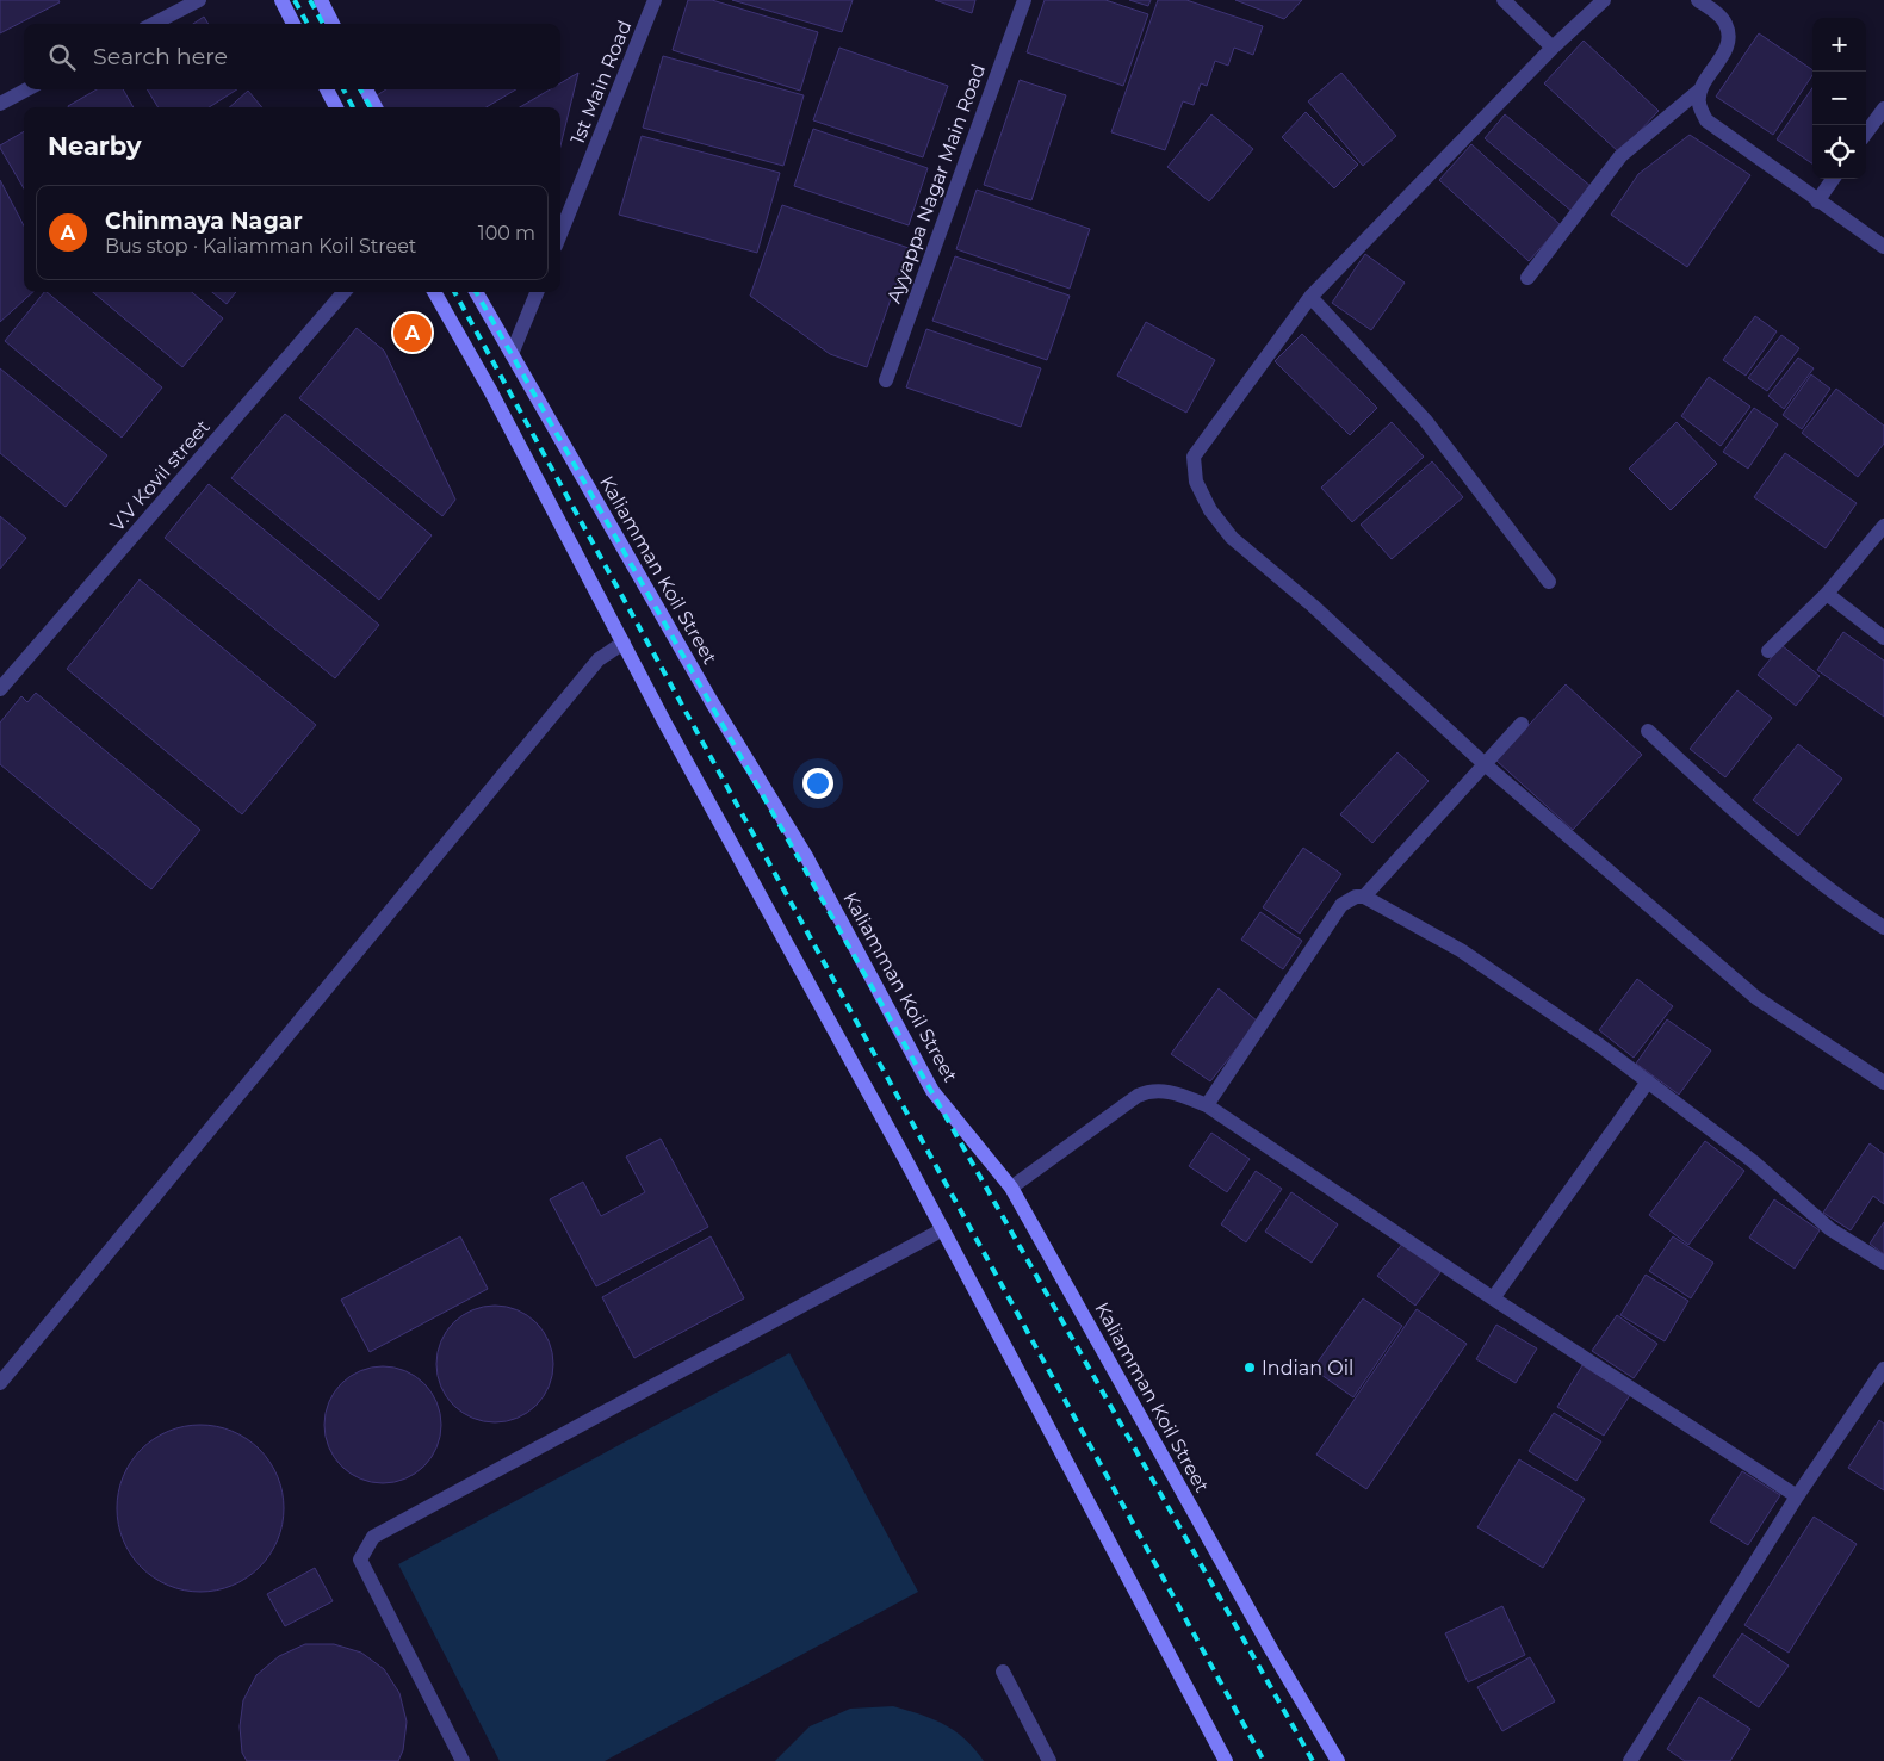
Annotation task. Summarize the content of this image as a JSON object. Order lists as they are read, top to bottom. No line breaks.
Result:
{"streets":{"main road":["Kaliamman Koil Street"],"street":["1st Main Road","Ayyappa Nagar Main Road","V.V Kovil street"]},"places":["Indian Oil"],"page":{"map_buttons":["+","−"],"search":"Search here","heading":"Nearby","list":[{"mark":"A","name":"Chinmaya Nagar","note":"Bus stop · Kaliamman Koil Street","value":"100 m"}],"pins":"A"}}
